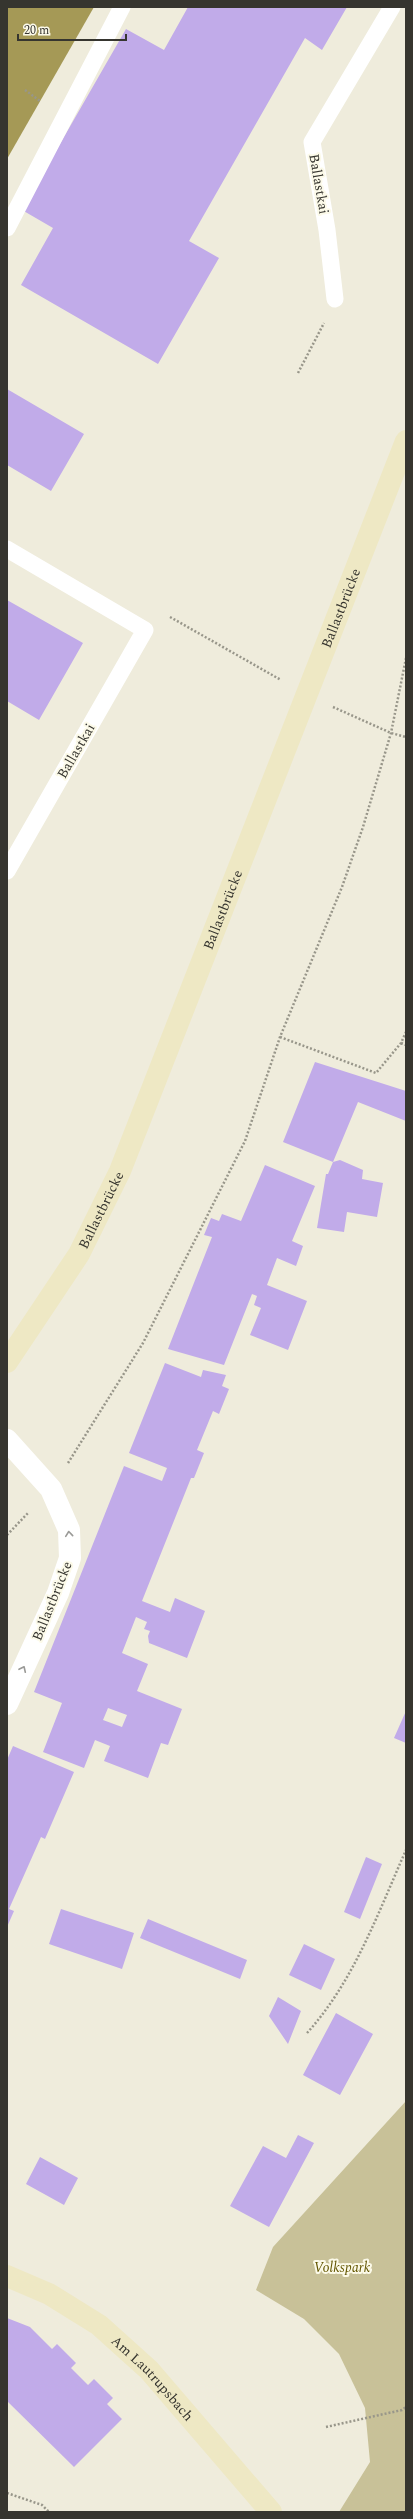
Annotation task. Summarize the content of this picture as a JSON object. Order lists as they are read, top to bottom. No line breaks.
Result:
{"streets":{"street":["Ballastbrücke","Am Lautrupsbach"],"lane":["Ballastkai"]},"parks":["Volkspark"],"scale_bar":"20 m"}
